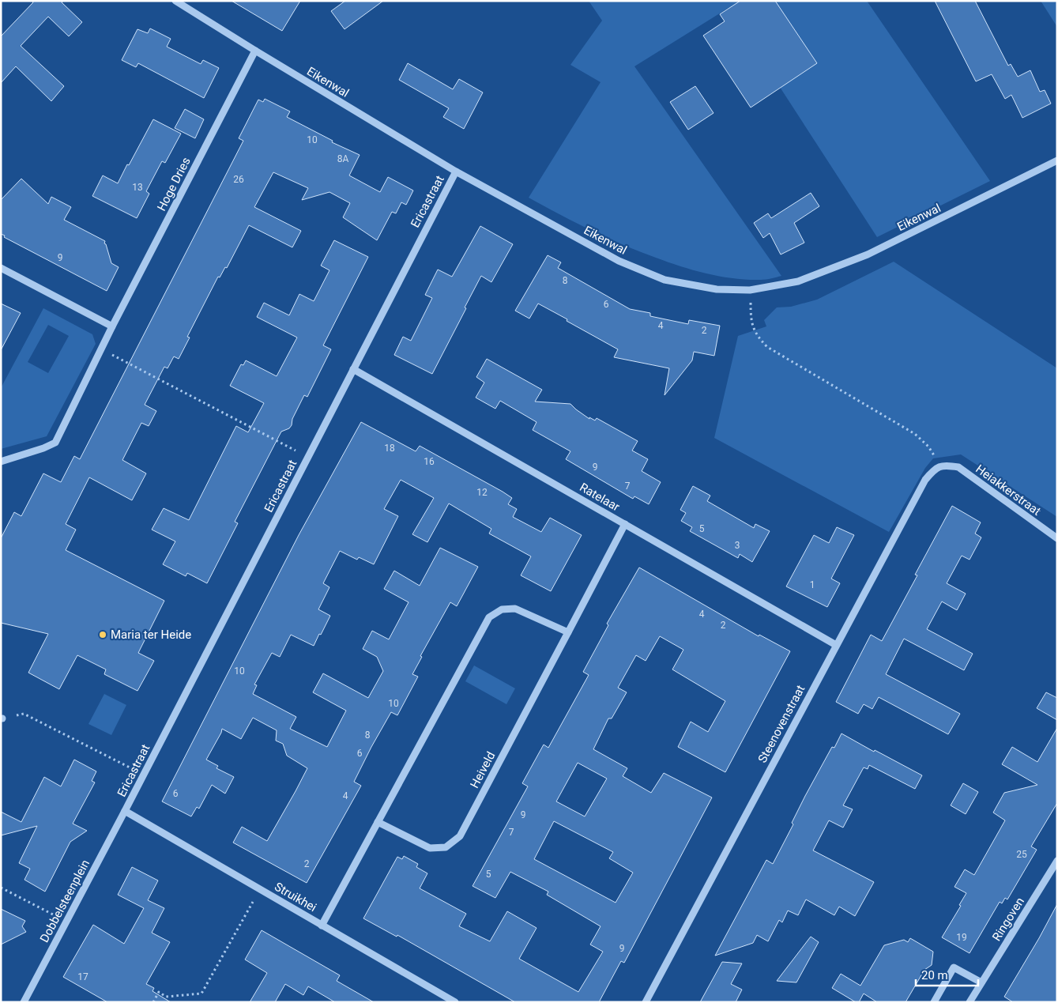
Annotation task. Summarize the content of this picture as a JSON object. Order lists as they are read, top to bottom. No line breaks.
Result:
{"streets":{"street":["Eikenwal","Hoge Dries","Ericastraat","Heiakkerstraat","Ratelaar","Steenovenstraat","Heiveld","Struikhei","Dobbelsteenplein","Ringoven"]},"crossings":[["Eikenwal","Hoge Dries"],["Eikenwal","Ericastraat"],["Ericastraat","Ratelaar"],["Ericastraat","Struikhei"],["Ericastraat","Dobbelsteenplein"],["Heiakkerstraat","Steenovenstraat"],["Ratelaar","Steenovenstraat"],["Ratelaar","Heiveld"],["Struikhei","Dobbelsteenplein"]],"places":["Maria ter Heide"],"house_numbers":["10","8A","26","13","9","8","6","4","2","18","16","9","7","12","5","3","1","4","2","10","10","8","6","6","4","9","7","25","2","5","19","9","17"],"scale_bar":"20 m"}
